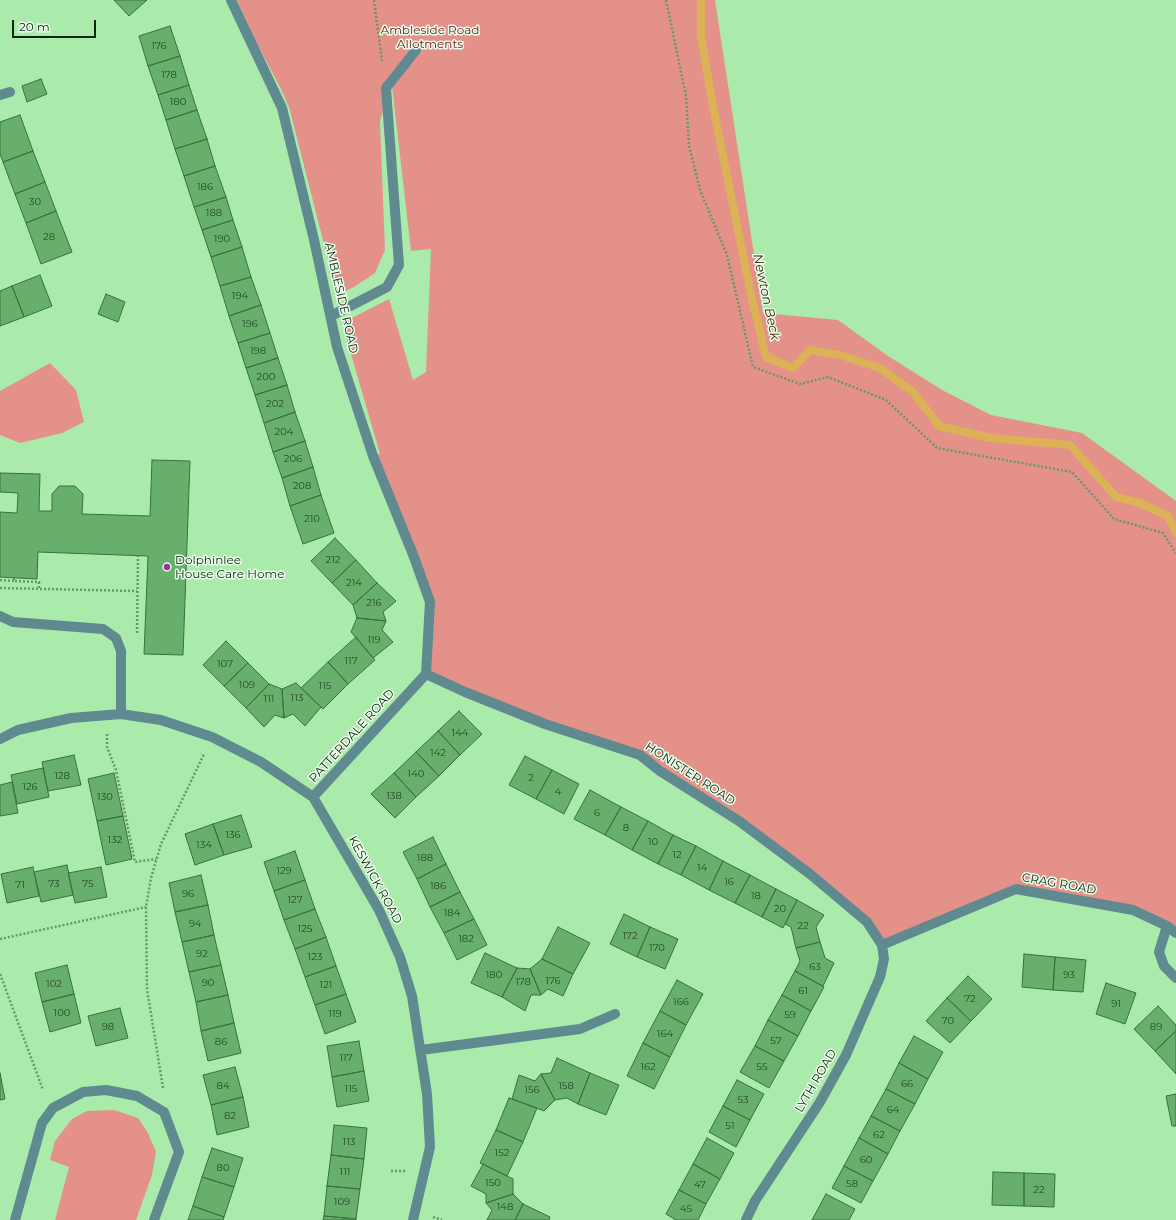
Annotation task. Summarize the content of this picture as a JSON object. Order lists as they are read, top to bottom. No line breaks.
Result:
{"streets":{"street":["AMBLESIDE ROAD","PATTERDALE ROAD","HONISTER ROAD","KESWICK ROAD","CRAG ROAD","LYTH ROAD"]},"crossings":[["AMBLESIDE ROAD","PATTERDALE ROAD"],["AMBLESIDE ROAD","HONISTER ROAD"],["PATTERDALE ROAD","HONISTER ROAD"],["PATTERDALE ROAD","KESWICK ROAD"],["HONISTER ROAD","CRAG ROAD"],["HONISTER ROAD","LYTH ROAD"],["CRAG ROAD","LYTH ROAD"]],"water":["Newton Beck"],"parks":["Ambleside Road Allotments"],"places":["Dolphinlee House Care Home"],"house_numbers":["176","178","180","186","30","188","28","190","194","196","198","200","202","204","206","208","210","212","214","216","119","117","107","109","115","113","111","144","142","140","128","2","126","4","138","130","6","8","136","132","10","134","12","188","14","129","16","73","75","71","186","96","18","127","20","184","94","22","125","172","182","170","92","123","63","180","93","176","178","90","102","121","61","72","166","91","100","119","59","70","98","89","164","57","86","117","162","55","66","84","158","115","156","53","64","82","51","62","113","152","60","80","111","150","58","47","22","109","148","45"],"scale_bar":"20 m"}
